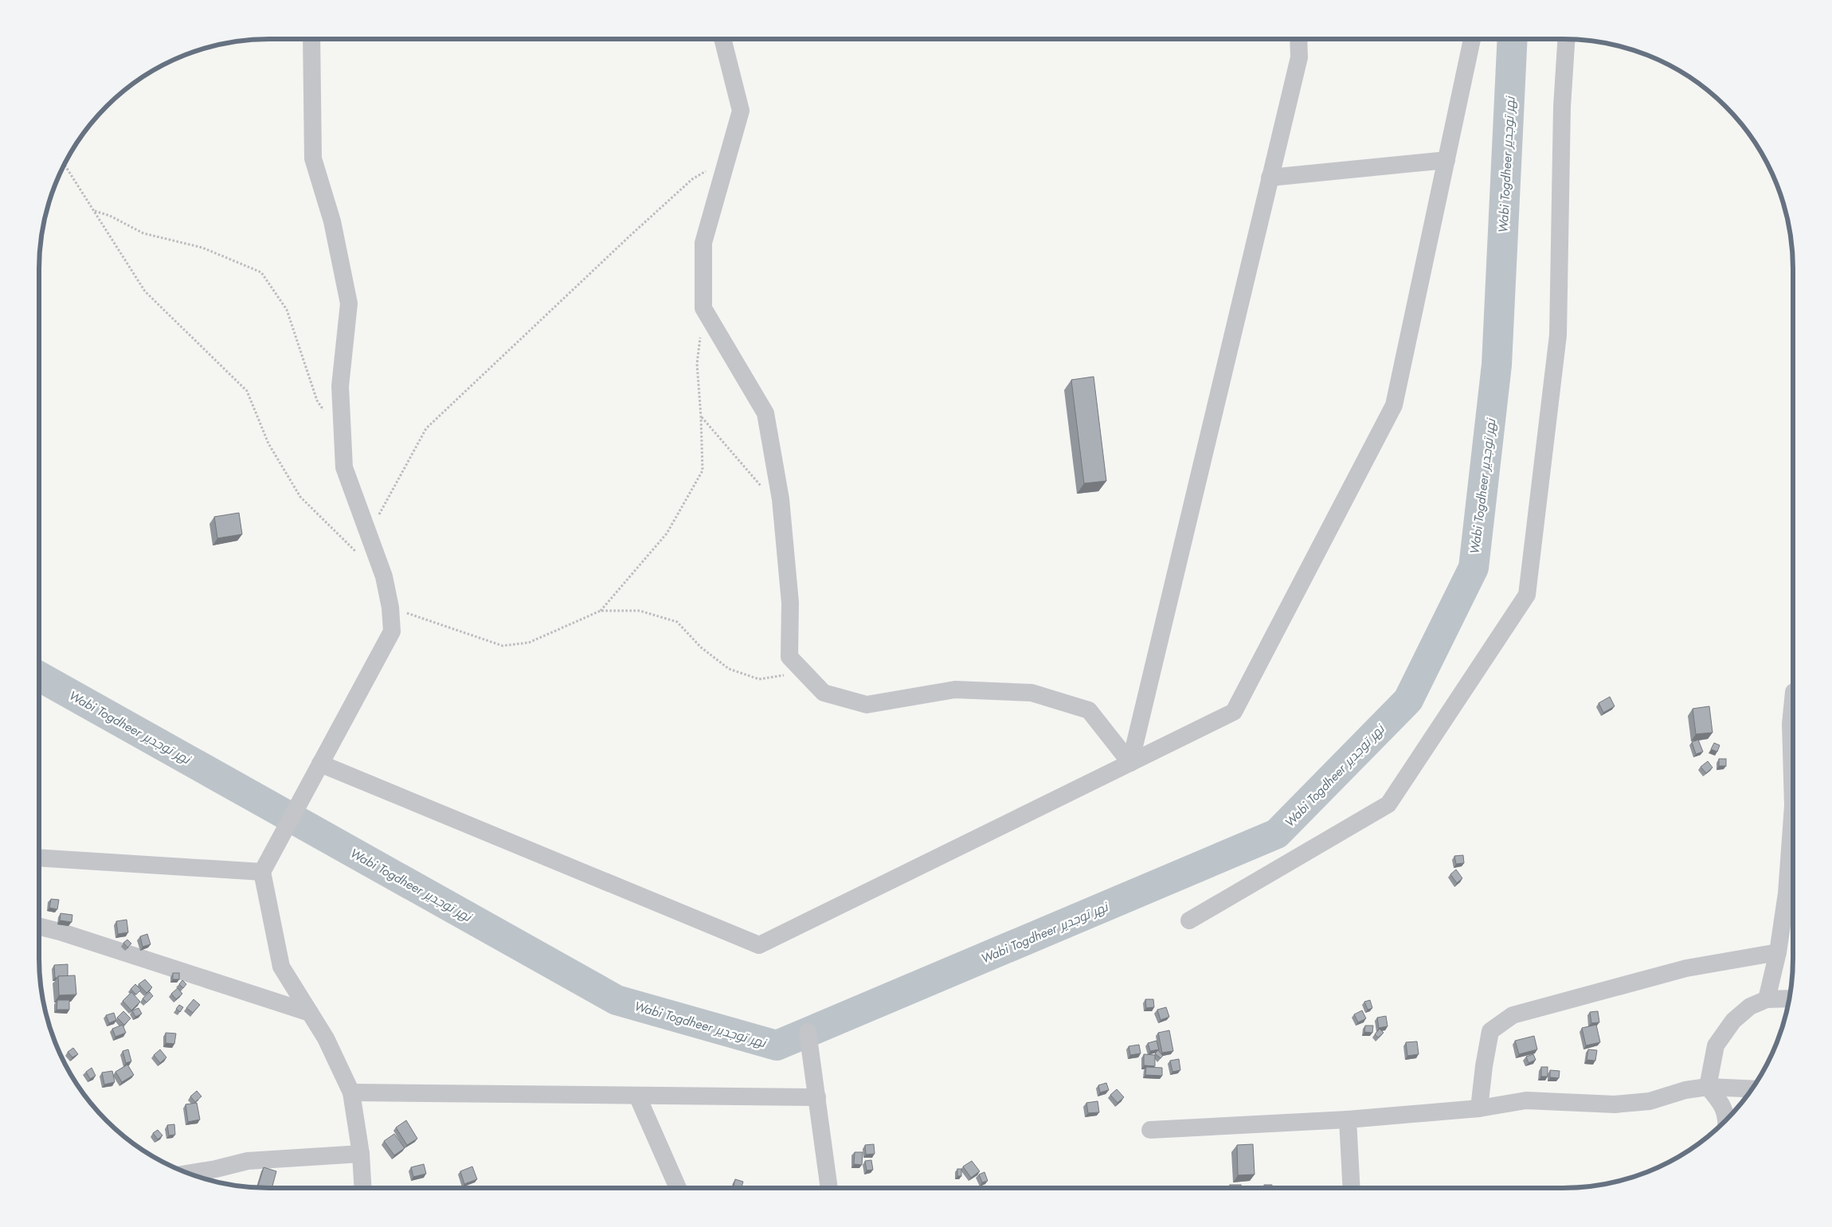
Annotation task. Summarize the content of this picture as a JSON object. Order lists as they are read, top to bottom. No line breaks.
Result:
{"water":["Wabi Togdheer نهر توجدير"]}
